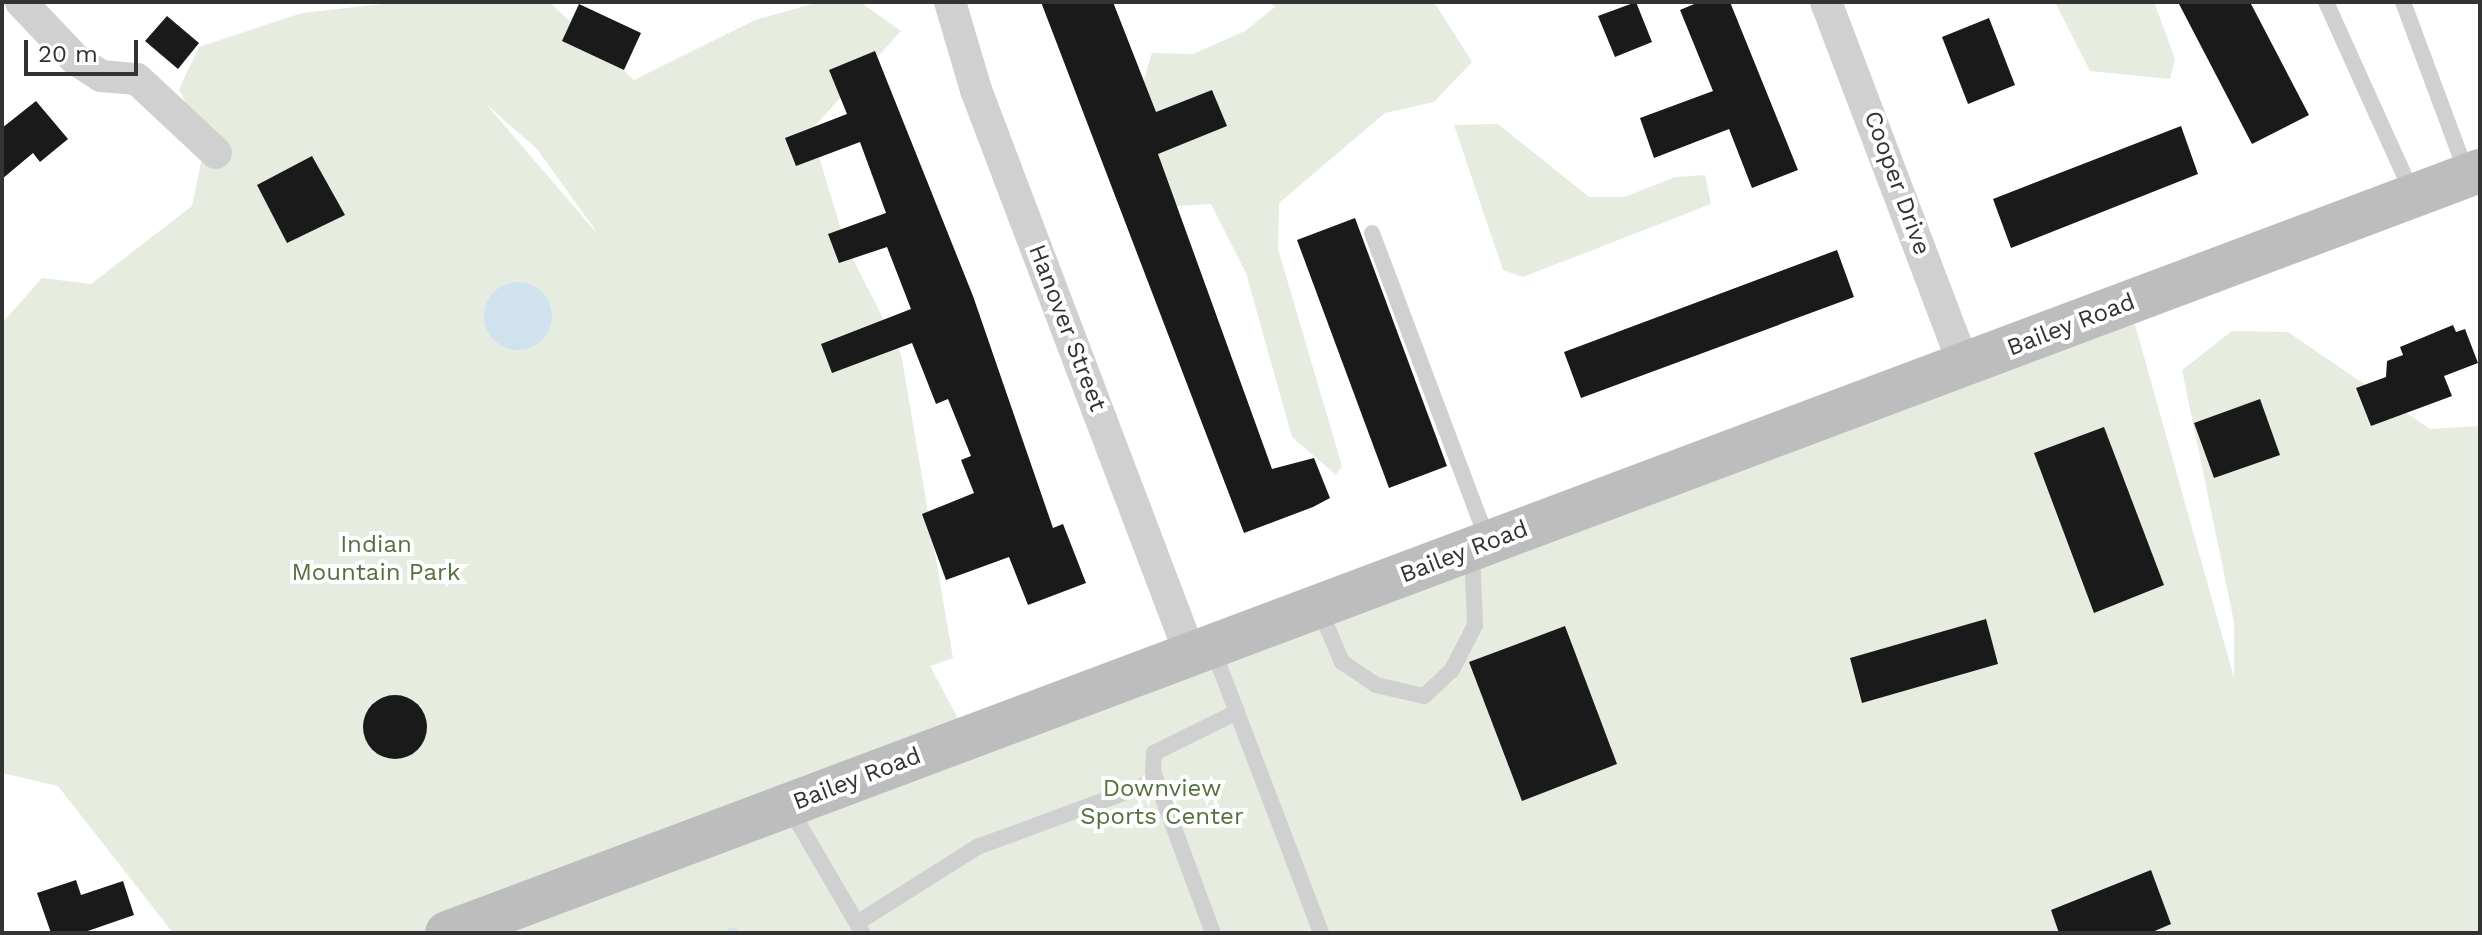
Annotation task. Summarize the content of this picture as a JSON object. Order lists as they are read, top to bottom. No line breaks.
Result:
{"streets":{"street":["Cooper Drive","Bailey Road","Hanover Street"]},"crossings":[["Cooper Drive","Bailey Road"],["Bailey Road","Hanover Street"]],"parks":["Indian Mountain Park","Downview Sports Center"],"scale_bar":"20 m"}
